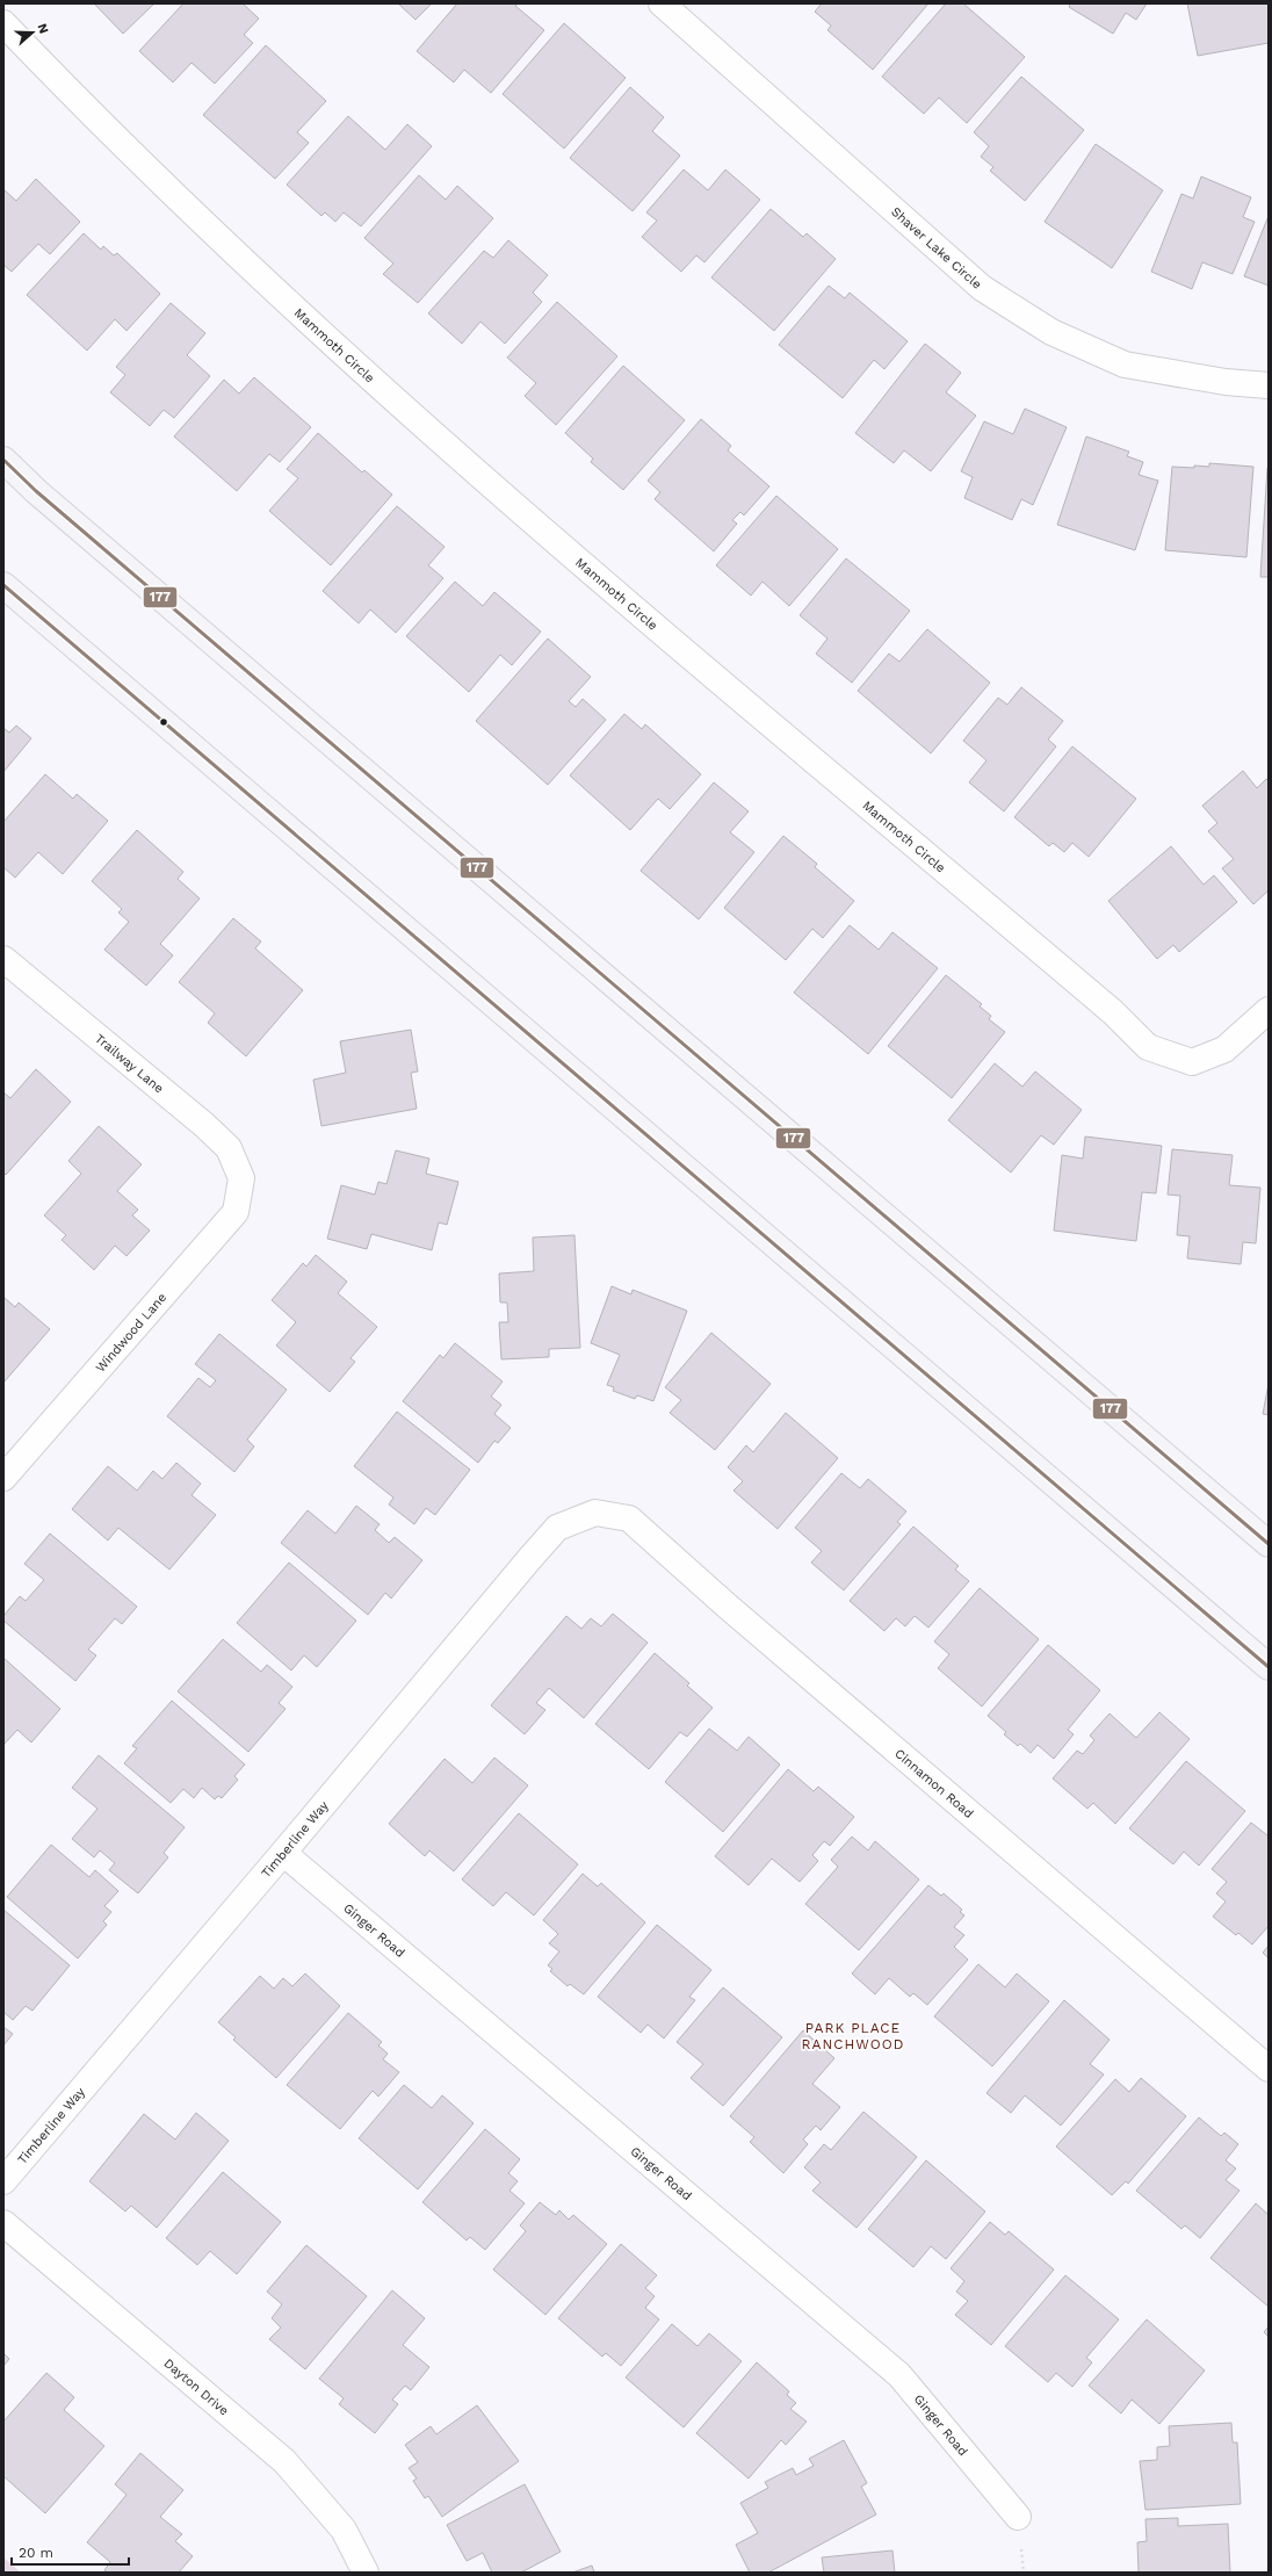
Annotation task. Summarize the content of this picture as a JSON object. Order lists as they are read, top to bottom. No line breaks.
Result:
{"streets":{"street":["Shaver Lake Circle","Mammoth Circle","Trailway Lane","Windwood Lane","Cinnamon Road","Timberline Way","Ginger Road","Dayton Drive"]},"crossings":[["Trailway Lane","Windwood Lane"],["Cinnamon Road","Timberline Way"],["Timberline Way","Ginger Road"]],"districts":["PARK PLACE RANCHWOOD"],"lines":["transit line 177"],"scale_bar":"20 m","north":"right"}
